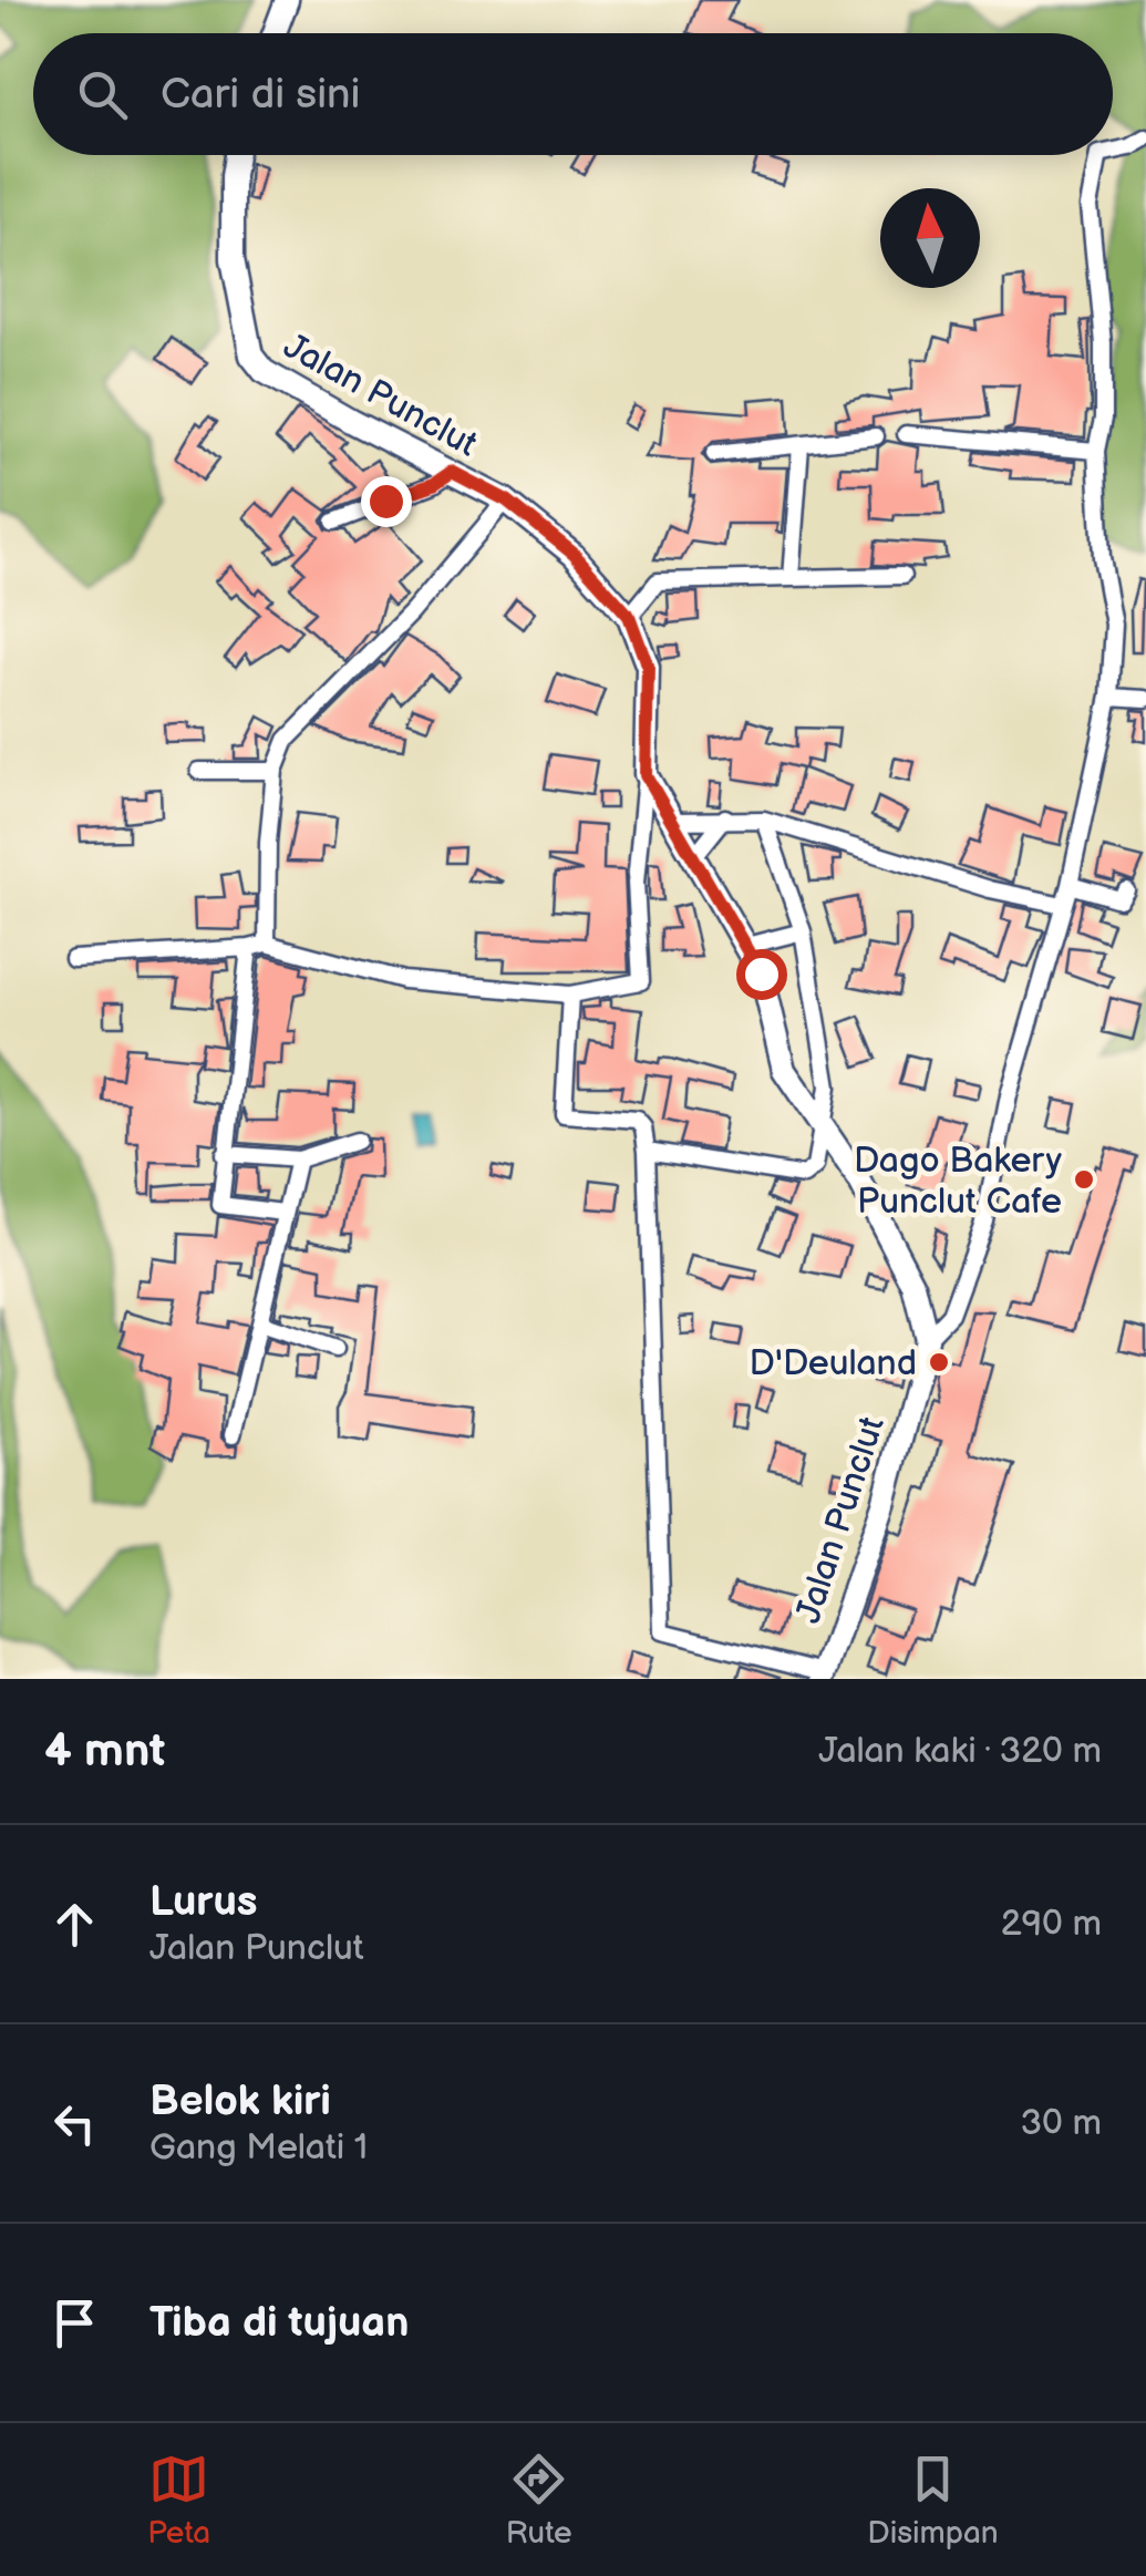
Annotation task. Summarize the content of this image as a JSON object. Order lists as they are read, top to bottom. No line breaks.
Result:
{"streets":{"main road":["Jalan Punclut"]},"places":["Dago Bakery Punclut Cafe","D'Deuland"],"north":"top","page":{"search":"Cari di sini","heading":["4 mnt","Jalan kaki · 320 m"],"list":[["Lurus","Jalan Punclut","290 m"],["Belok kiri","Gang Melati 1","30 m"],"Tiba di tujuan"],"nav":["Peta","Rute","Disimpan"]}}
